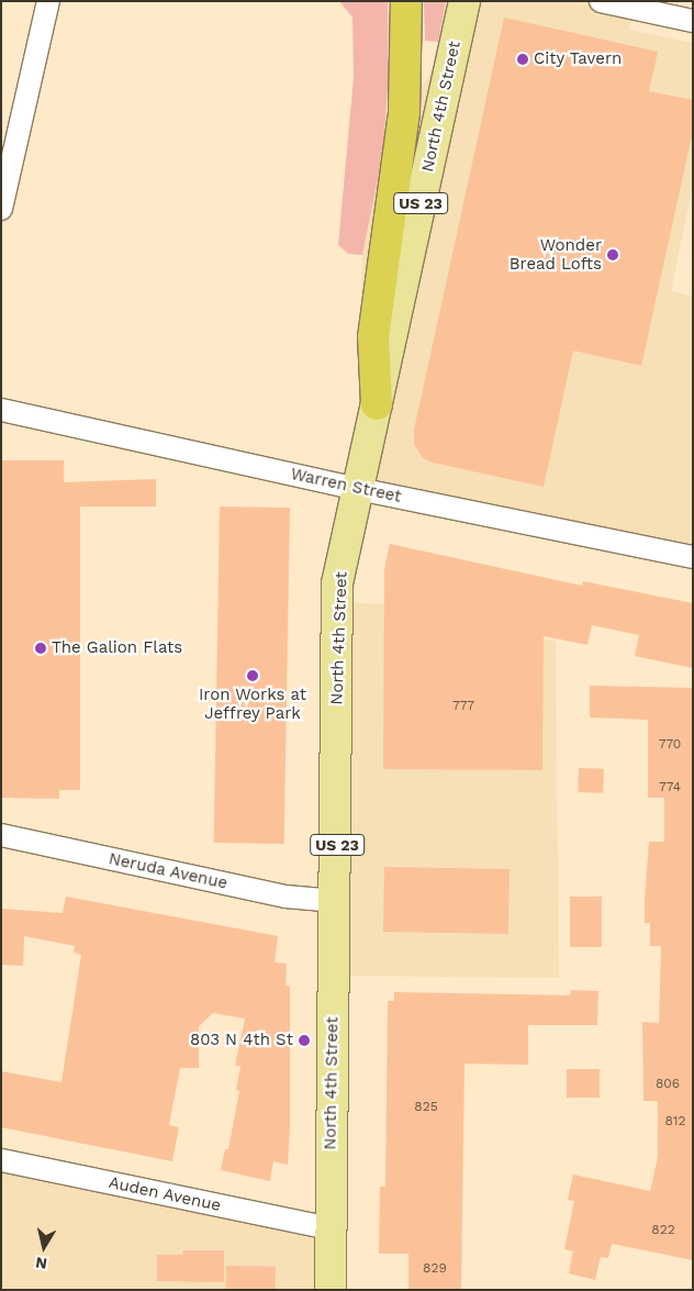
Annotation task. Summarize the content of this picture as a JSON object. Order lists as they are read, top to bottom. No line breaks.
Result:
{"streets":{"main road":["North 4th Street","US 23"],"street":["Warren Street","Neruda Avenue","Auden Avenue"]},"crossings":[["North 4th Street","Warren Street"],["North 4th Street","Neruda Avenue"],["North 4th Street","Auden Avenue"]],"places":["City Tavern","Wonder Bread Lofts","The Galion Flats","Iron Works at Jeffrey Park","803 N 4th St"],"house_numbers":["777","770","774","806","825","812","822","829"],"north":"bottom"}
